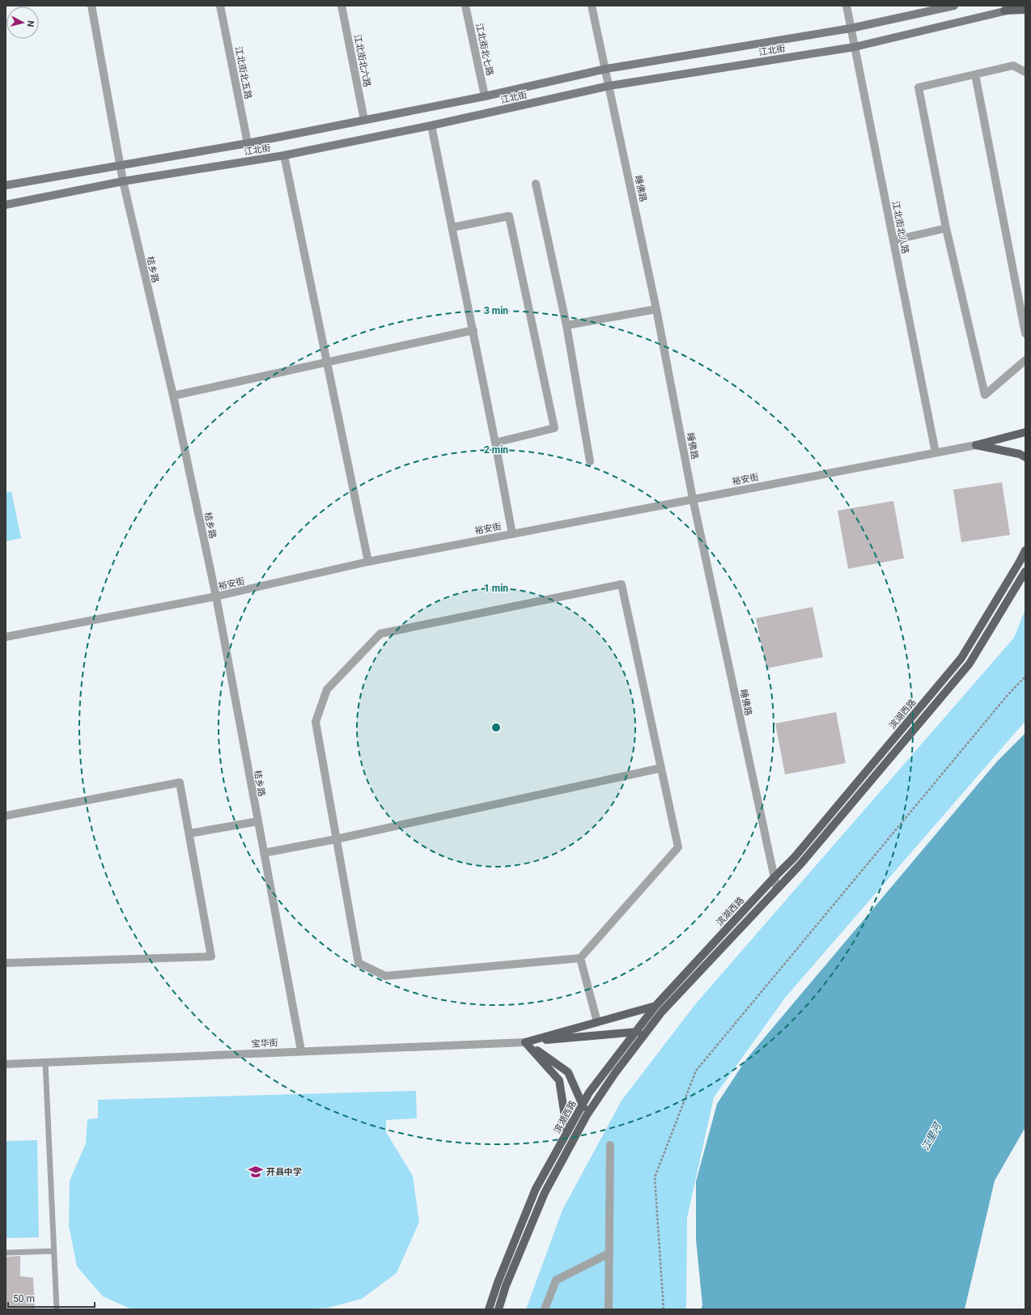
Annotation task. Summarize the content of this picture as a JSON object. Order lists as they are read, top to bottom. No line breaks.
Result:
{"streets":{"main road":["江北街","滨湖西路"],"street":["江北街北七路","江北街北六路","江北街北五路","睡佛路","江北街北八路","桔乡路","裕安街","宝华街"]},"crossings":[["江北街北七路","江北街"],["江北街","江北街北六路"],["江北街","江北街北五路"],["江北街","睡佛路"],["江北街","江北街北八路"],["江北街","桔乡路"],["睡佛路","裕安街"],["睡佛路","滨湖西路"],["江北街北八路","裕安街"],["桔乡路","裕安街"],["桔乡路","宝华街"]],"water":["江里河"],"places":{"school or university":["开县中学"]},"scale_bar":"50 m","north":"right","rings":["3 min","2 min","1 min"]}
